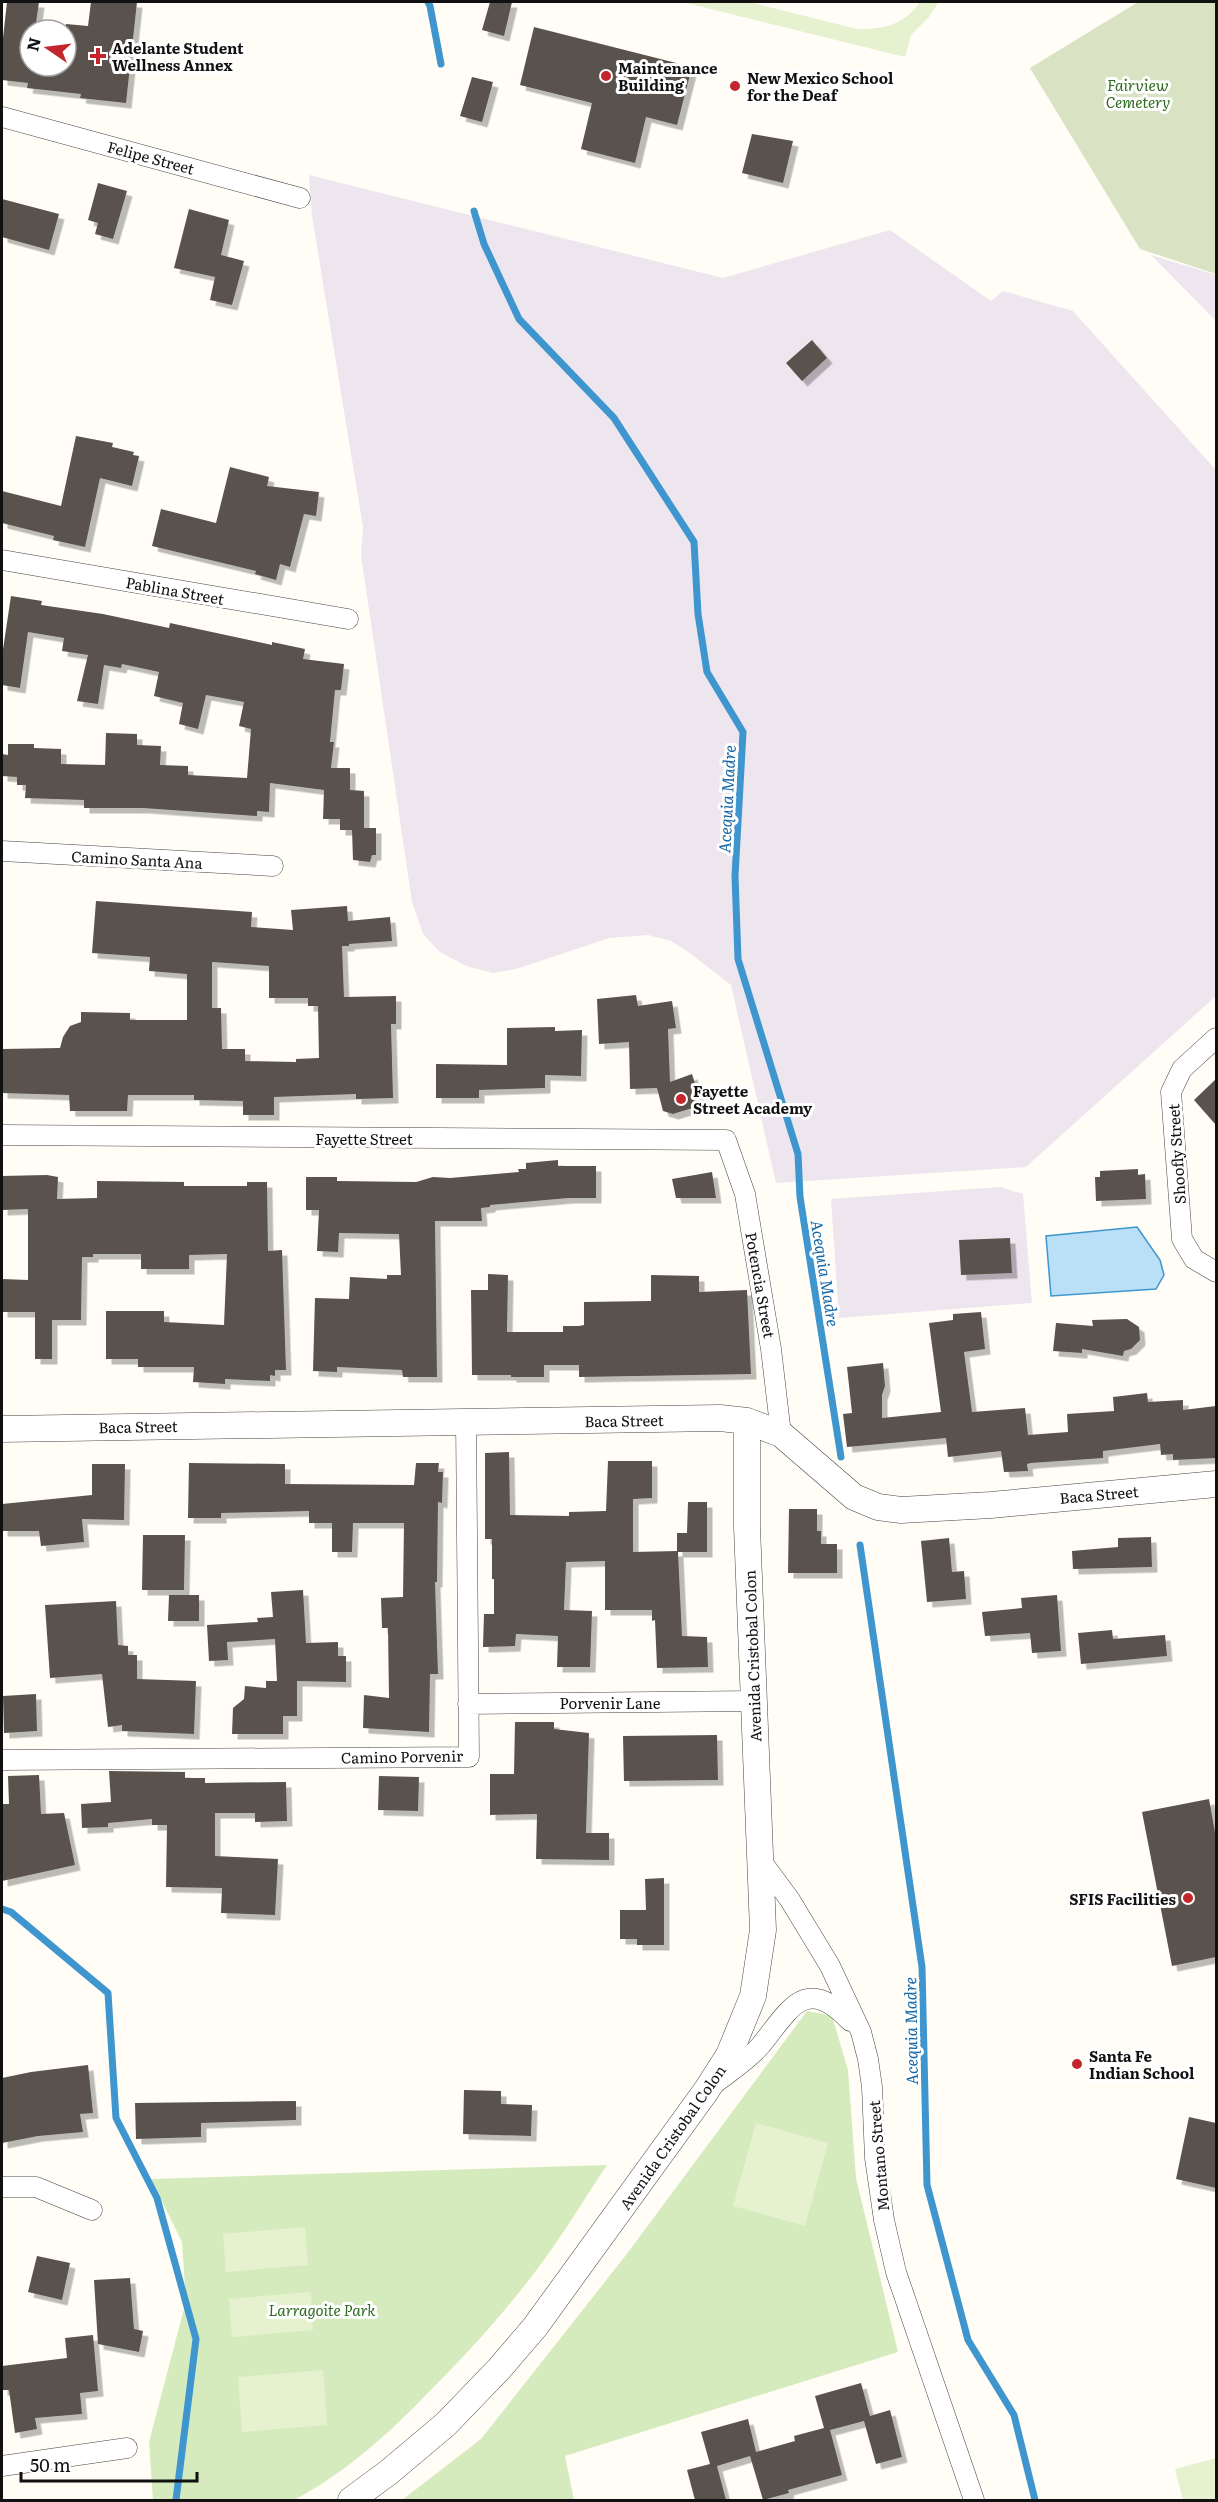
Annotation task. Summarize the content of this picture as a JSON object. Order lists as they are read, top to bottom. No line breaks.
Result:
{"streets":{"street":["Felipe Street","Pablina Street","Camino Santa Ana","Fayette Street","Shoofly Street","Potencia Street","Baca Street","Avenida Cristobal Colon","Porvenir Lane","Camino Porvenir","Montano Street"]},"crossings":[["Fayette Street","Potencia Street"],["Potencia Street","Baca Street"],["Baca Street","Avenida Cristobal Colon"],["Baca Street","Camino Porvenir"],["Avenida Cristobal Colon","Porvenir Lane"],["Avenida Cristobal Colon","Montano Street"],["Porvenir Lane","Camino Porvenir"]],"water":["Acequia Madre"],"parks":["Fairview Cemetery","Larragoite Park"],"places":{"health":["Adelante Student Wellness Annex"],"other":["Maintenance Building","New Mexico School for the Deaf","Fayette Street Academy","SFIS Facilities","Santa Fe Indian School"]},"scale_bar":"50 m","north":"left"}
